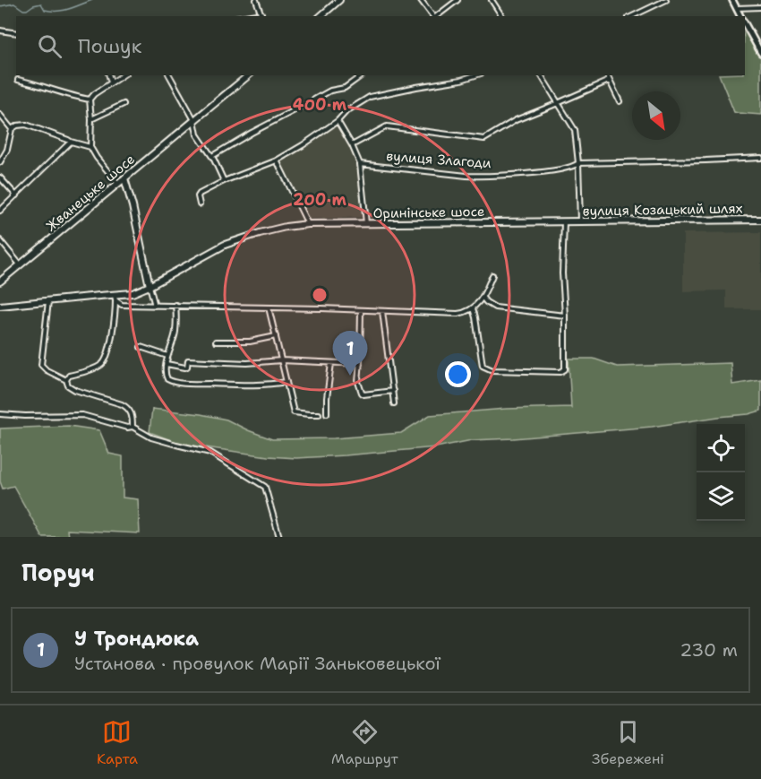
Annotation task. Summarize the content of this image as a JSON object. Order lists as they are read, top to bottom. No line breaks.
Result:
{"streets":{"main road":["Жванецьке шосе","вулиця Козацький шлях","Оринінське шосе"],"street":["вулиця Злагоди"]},"crossings":[["вулиця Козацький шлях","Оринінське шосе"]],"north":"bottom right","page":{"search":"Пошук","pins":"1","heading":"Поруч","list":[{"mark":"1","name":"У Трондюка","note":"Установа · провулок Марії Заньковецької","value":"230 m"}],"nav":["Карта","Маршрут","Збережені"]},"rings":["400 m","200 m"]}
